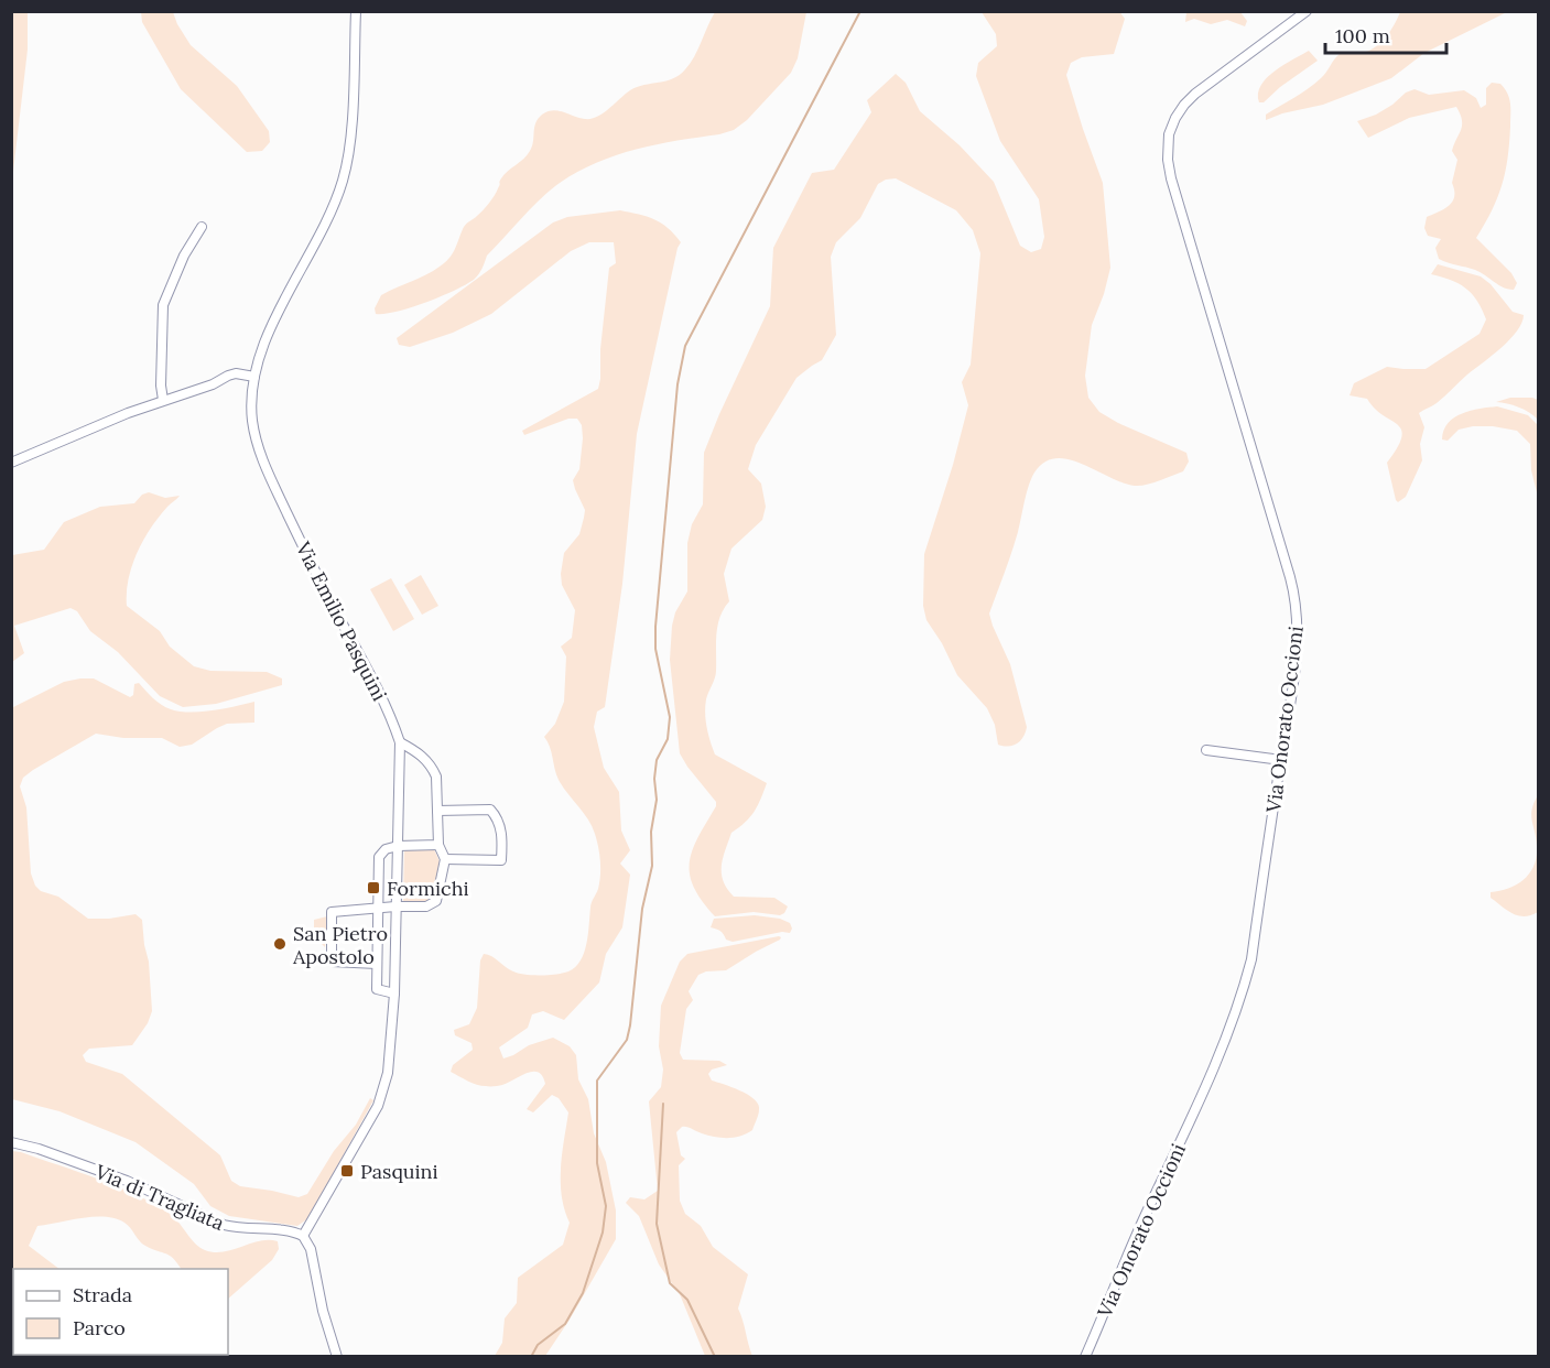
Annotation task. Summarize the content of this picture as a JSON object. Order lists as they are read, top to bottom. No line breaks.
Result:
{"streets":{"street":["Via Emilio Pasquini","Via Onorato Occioni","Via di Tragliata"]},"crossings":[["Via Emilio Pasquini","Via di Tragliata"]],"places":{"transit":["Formichi","Pasquini"],"other":["San Pietro Apostolo"]},"legend":["Strada","Parco"],"scale_bar":"100 m"}
